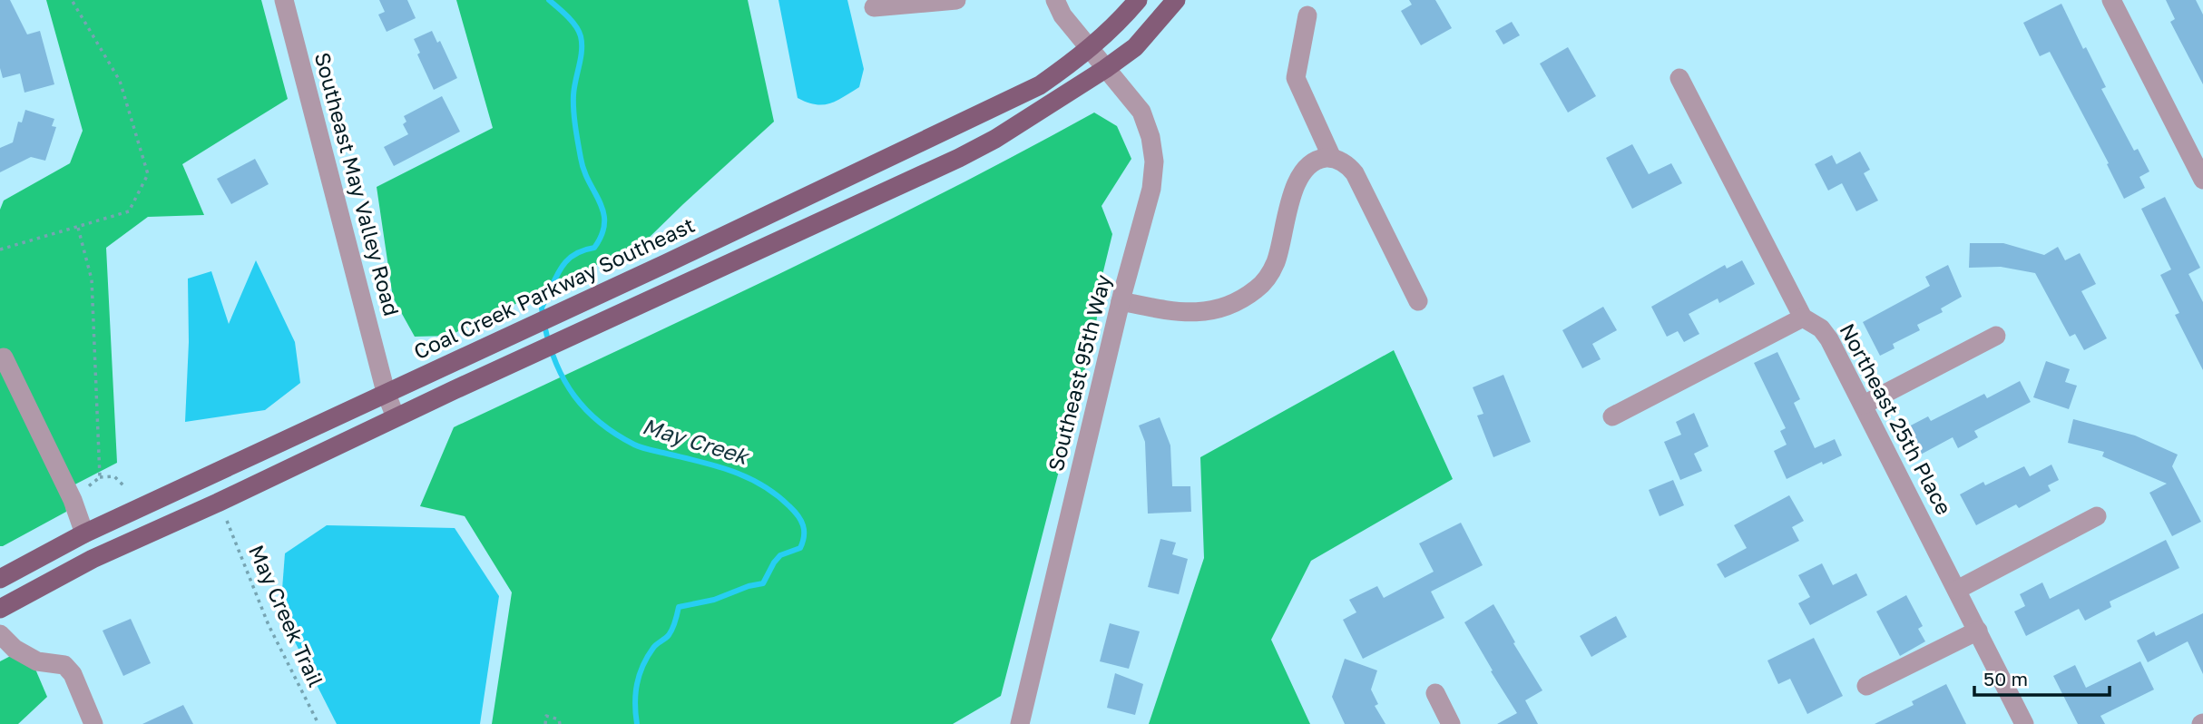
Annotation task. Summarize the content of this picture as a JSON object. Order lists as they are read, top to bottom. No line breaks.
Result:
{"streets":{"main road":["Coal Creek Parkway Southeast"],"street":["Southeast May Valley Road","Southeast 95th Way","Northeast 25th Place"],"path":["May Creek Trail"]},"crossings":[["Southeast May Valley Road","Coal Creek Parkway Southeast"],["Coal Creek Parkway Southeast","Southeast 95th Way"]],"water":["May Creek"],"scale_bar":"50 m"}
